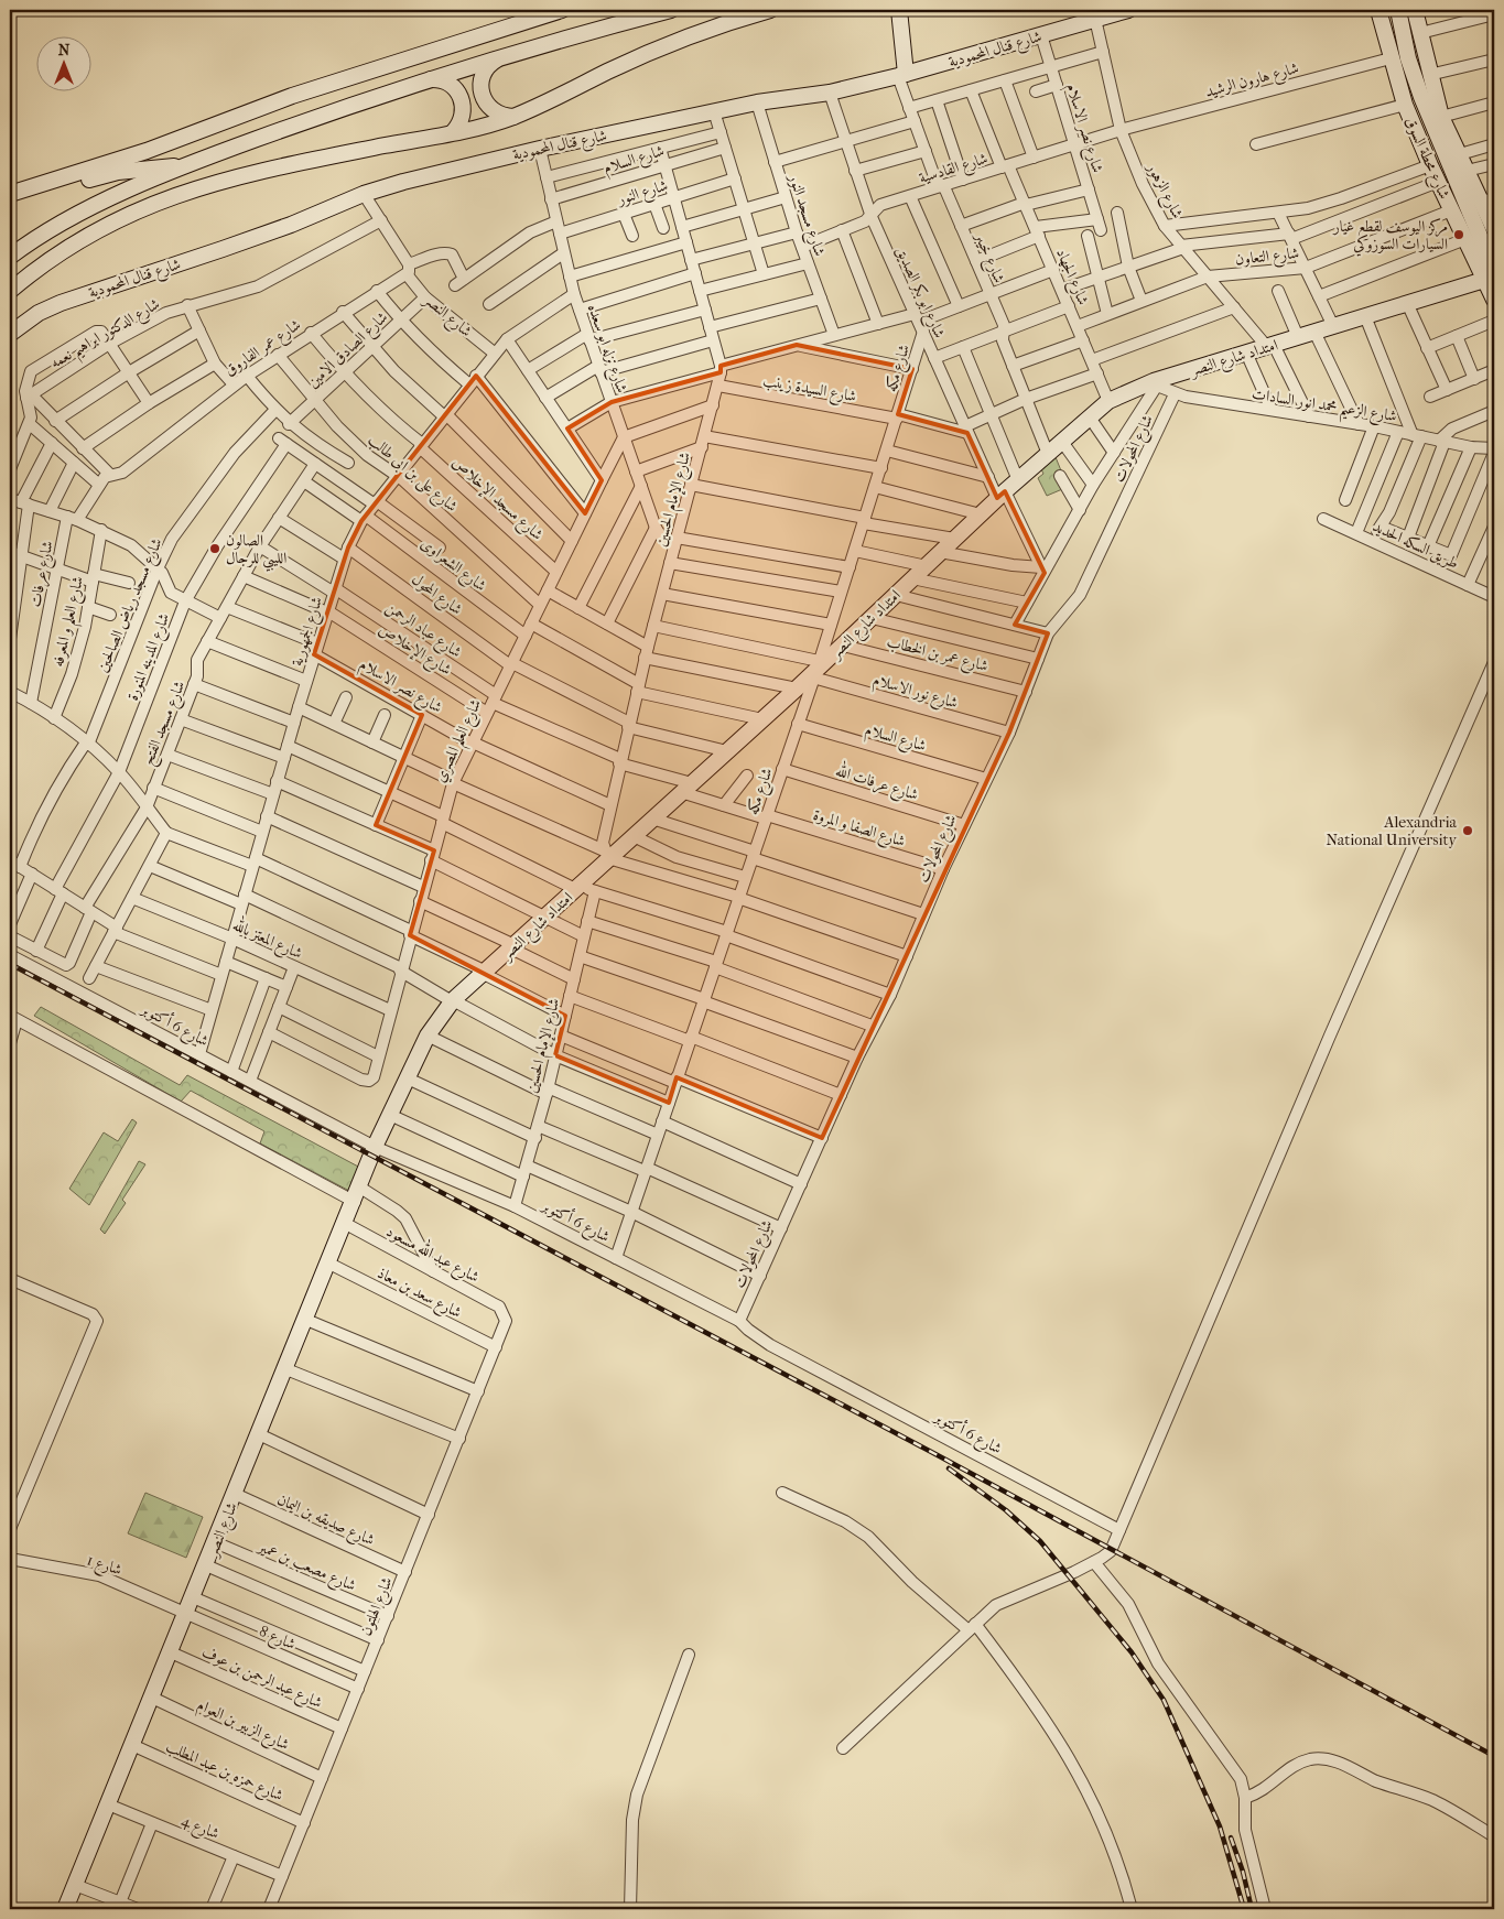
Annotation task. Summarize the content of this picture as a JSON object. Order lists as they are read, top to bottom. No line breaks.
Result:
{"streets":{"street":["شارع قنال المحمودية","شارع هارون الرشيد","شارع نصر الاسلام","شارع محطة السوق","شارع السلام","شارع القادسية","شارع الزهور","شارع النور","شارع مسجد النور","شارع التعاون","شارع خيبر","شارع الجهاد","شارع ابو بكر الصديق","شارع النصر","شارع الدكتور ابراهيم نعمه","شارع عمر الفاروق","شارع نزله ابو سعده","شارع الصادق الامين","امتداد شارع النصر","شارع مكه","شارع السيدة زينب","شارع الزعيم محمد انور السادات","شارع المحولات","شارع على بن ابى طالب","شارع مسجد الإخلاص","شارع الإمام الحسين","طريق السكه الحديد","شارع الشعراوى","شارع عرفات","شارع المحول","شارع مسجد رياض الصالحين","شارع العلم و المعرفه","شارع عباد الرحمن","شارع الجمهورية","شارع الإخلاص","شارع عمر بن الخطاب","شارع المدينه المنورة","شارع نور الاسلام","شارع مسجد الفتح","شارع العلم المصري","شارع عرفات الله","شارع الصفا و المروة","شارع المعتز بالله","شارع 6 أكتوبر","شارع عبد الله مسعود","شارع سعد بن معاذ","شارع صديقه بن اليمان","شارع 1","شارع مصعب بن عمير","شارع الهلتون","شارع 8","شارع عبد الرحمن بن عوف","شارع الزبير بن العوام","شارع حمزه بن عبد المطلب","شارع 4"]},"crossings":[["شارع قنال المحمودية","شارع نصر الاسلام"],["شارع قنال المحمودية","شارع الزهور"],["شارع قنال المحمودية","شارع مسجد النور"],["شارع قنال المحمودية","شارع خيبر"],["شارع قنال المحمودية","شارع ابو بكر الصديق"],["شارع قنال المحمودية","شارع نزله ابو سعده"],["شارع هارون الرشيد","شارع محطة السوق"],["شارع هارون الرشيد","شارع القادسية"],["شارع هارون الرشيد","شارع الزهور"],["شارع نصر الاسلام","شارع القادسية"],["شارع نصر الاسلام","شارع الجهاد"],["شارع نصر الاسلام","شارع الإمام الحسين"],["شارع نصر الاسلام","شارع الجمهورية"],["شارع نصر الاسلام","شارع مسجد الفتح"],["شارع نصر الاسلام","شارع العلم المصري"],["شارع محطة السوق","شارع التعاون"],["شارع محطة السوق","امتداد شارع النصر"],["شارع السلام","شارع نزله ابو سعده"],["شارع السلام","شارع مكه"],["شارع السلام","شارع المحولات"],["شارع السلام","شارع الإمام الحسين"],["شارع القادسية","شارع الزهور"],["شارع القادسية","شارع مسجد النور"],["شارع القادسية","شارع خيبر"],["شارع القادسية","شارع الجهاد"],["شارع القادسية","شارع ابو بكر الصديق"],["شارع الزهور","شارع التعاون"],["شارع الزهور","امتداد شارع النصر"],["شارع الزهور","شارع الزعيم محمد انور السادات"],["شارع النور","شارع نزله ابو سعده"],["شارع النور","شارع الإمام الحسين"],["شارع خيبر","امتداد شارع النصر"],["شارع الجهاد","امتداد شارع النصر"],["شارع ابو بكر الصديق","امتداد شارع النصر"],["شارع ابو بكر الصديق","شارع مكه"],["شارع ابو بكر الصديق","شارع السيدة زينب"],["شارع النصر","شارع عمر الفاروق"],["شارع النصر","شارع الصادق الامين"],["شارع النصر","امتداد شارع النصر"],["شارع النصر","شارع الجمهورية"],["شارع النصر","شارع 6 أكتوبر"],["شارع النصر","شارع عبد الله مسعود"],["شارع النصر","شارع سعد بن معاذ"],["شارع النصر","شارع صديقه بن اليمان"],["شارع النصر","شارع 1"],["شارع النصر","شارع مصعب بن عمير"],["شارع النصر","شارع 8"],["شارع النصر","شارع عبد الرحمن بن عوف"],["شارع النصر","شارع الزبير بن العوام"],["شارع النصر","شارع حمزه بن عبد المطلب"],["شارع النصر","شارع 4"],["شارع عمر الفاروق","شارع نزله ابو سعده"],["شارع عمر الفاروق","شارع على بن ابى طالب"],["شارع عمر الفاروق","شارع مسجد الإخلاص"],["شارع عمر الفاروق","شارع عرفات"],["شارع نزله ابو سعده","شارع الإمام الحسين"],["شارع نزله ابو سعده","شارع الجمهورية"],["شارع نزله ابو سعده","شارع العلم المصري"],["شارع الصادق الامين","شارع على بن ابى طالب"],["شارع الصادق الامين","شارع مسجد الإخلاص"],["امتداد شارع النصر","شارع مكه"],["امتداد شارع النصر","شارع الزعيم محمد انور السادات"],["امتداد شارع النصر","شارع الإمام الحسين"],["امتداد شارع النصر","شارع المحول"],["امتداد شارع النصر","شارع عمر بن الخطاب"],["امتداد شارع النصر","شارع نور الاسلام"],["امتداد شارع النصر","شارع الصفا و المروة"],["امتداد شارع النصر","شارع 6 أكتوبر"],["شارع مكه","شارع السيدة زينب"],["شارع مكه","شارع نور الاسلام"],["شارع مكه","شارع عرفات الله"],["شارع مكه","شارع الصفا و المروة"],["شارع مكه","شارع 6 أكتوبر"],["شارع السيدة زينب","شارع الإمام الحسين"],["شارع الزعيم محمد انور السادات","شارع المحولات"],["شارع المحولات","شارع عمر بن الخطاب"],["شارع المحولات","شارع نور الاسلام"],["شارع المحولات","شارع عرفات الله"],["شارع المحولات","شارع الصفا و المروة"],["شارع المحولات","شارع 6 أكتوبر"],["شارع على بن ابى طالب","شارع الجمهورية"],["شارع على بن ابى طالب","شارع العلم المصري"],["شارع مسجد الإخلاص","شارع الجمهورية"],["شارع مسجد الإخلاص","شارع العلم المصري"],["شارع الإمام الحسين","شارع المحول"],["شارع الإمام الحسين","شارع 6 أكتوبر"],["شارع الشعراوى","شارع الجمهورية"],["شارع الشعراوى","شارع مسجد الفتح"],["شارع الشعراوى","شارع العلم المصري"],["شارع المحول","شارع الجمهورية"],["شارع المحول","شارع العلم المصري"],["شارع عباد الرحمن","شارع الجمهورية"],["شارع عباد الرحمن","شارع الإخلاص"],["شارع عباد الرحمن","شارع مسجد الفتح"],["شارع عباد الرحمن","شارع العلم المصري"],["شارع الجمهورية","شارع الإخلاص"],["شارع الجمهورية","شارع المعتز بالله"],["شارع الجمهورية","شارع 6 أكتوبر"],["شارع الإخلاص","شارع مسجد الفتح"],["شارع الإخلاص","شارع العلم المصري"],["شارع المدينه المنورة","شارع مسجد الفتح"],["شارع العلم المصري","شارع المعتز بالله"],["شارع عبد الله مسعود","شارع الهلتون"],["شارع سعد بن معاذ","شارع الهلتون"],["شارع صديقه بن اليمان","شارع الهلتون"],["شارع 1","شارع 8"],["شارع مصعب بن عمير","شارع الهلتون"],["شارع الهلتون","شارع 8"],["شارع الهلتون","شارع عبد الرحمن بن عوف"],["شارع الهلتون","شارع الزبير بن العوام"],["شارع الهلتون","شارع حمزه بن عبد المطلب"],["شارع الهلتون","شارع 4"]],"places":["مركز اليوسف لقطع غيار السيارات السوزوكي","الصالون الليبي للرجال","Alexandria National University"],"north":"top"}
